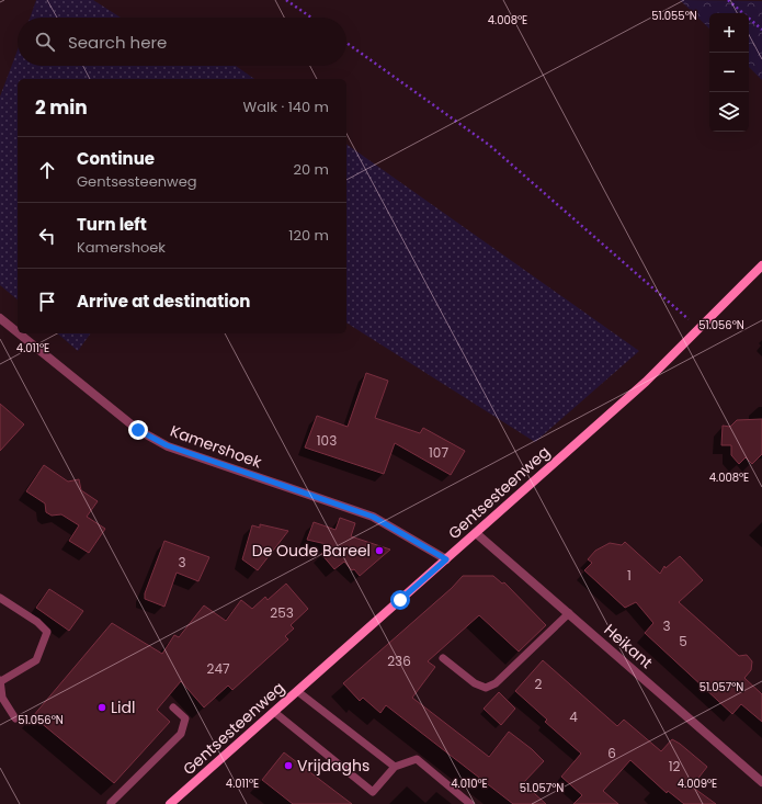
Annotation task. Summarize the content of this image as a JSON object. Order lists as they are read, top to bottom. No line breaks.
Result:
{"streets":{"main road":["Gentsesteenweg"],"street":["Kamershoek","Heikant"]},"crossings":[["Kamershoek","Gentsesteenweg"],["Gentsesteenweg","Heikant"]],"places":["De Oude Bareel","Lidl","Vrijdaghs"],"house_numbers":["103","107","3","1","253","3","5","236","247","2","4","6","12"],"page":{"map_buttons":["+","−"],"search":"Search here","heading":["2 min","Walk · 140 m"],"list":[["Continue","Gentsesteenweg","20 m"],["Turn left","Kamershoek","120 m"],"Arrive at destination"]},"coordinates":["51.055°N","4.008°E","51.056°N","4.011°E","51.057°N","4.010°E","4.009°E"]}
